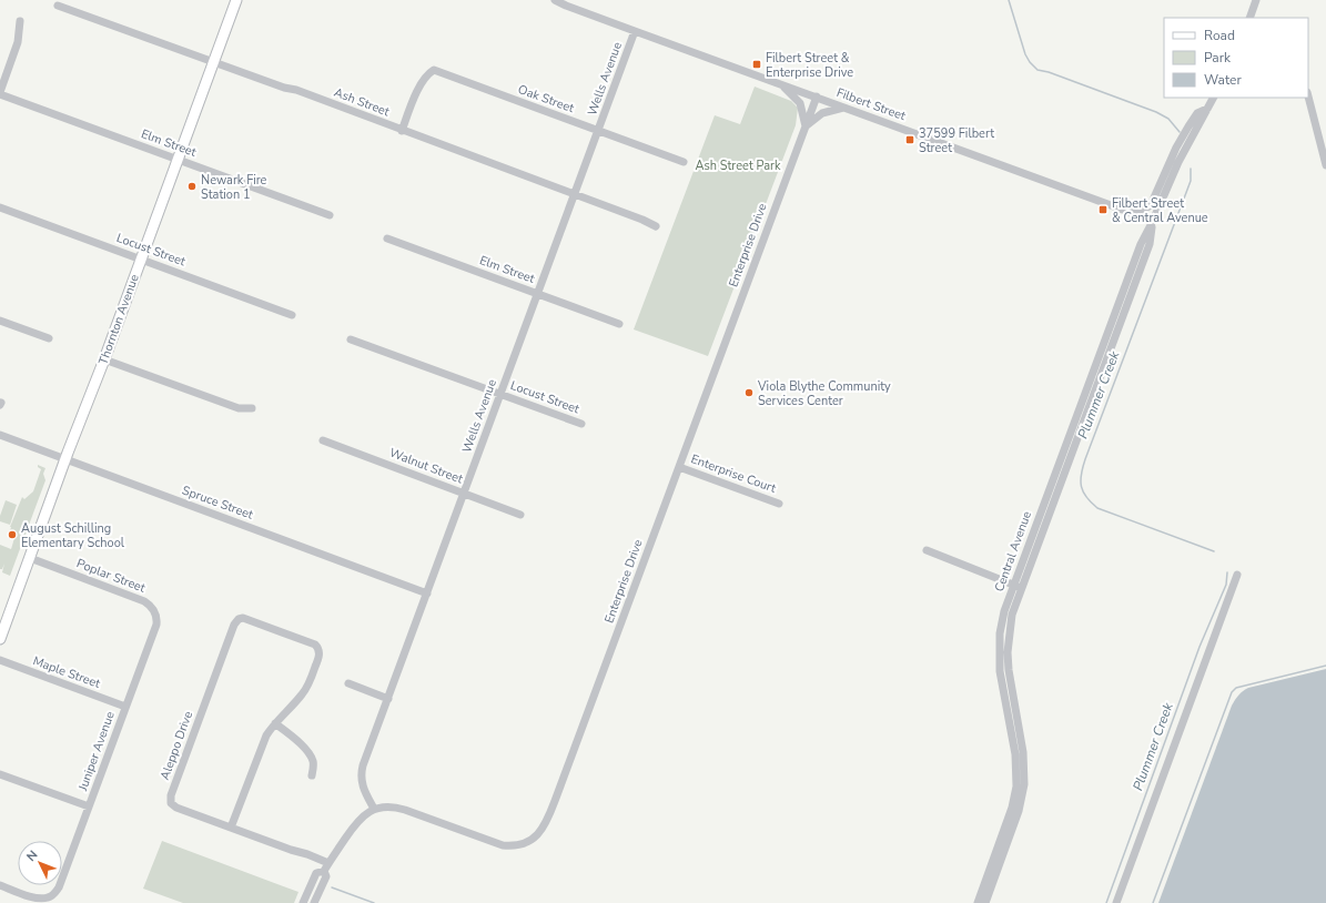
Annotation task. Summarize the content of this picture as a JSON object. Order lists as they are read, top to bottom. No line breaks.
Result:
{"streets":{"main road":["Thornton Avenue"],"street":["Wells Avenue","Oak Street","Ash Street","Filbert Street","Elm Street","Enterprise Drive","Locust Street","Walnut Street","Enterprise Court","Spruce Street","Central Avenue","Poplar Street","Maple Street","Aleppo Drive","Juniper Avenue"]},"crossings":[["Wells Avenue","Oak Street"],["Wells Avenue","Ash Street"],["Wells Avenue","Filbert Street"],["Wells Avenue","Elm Street"],["Wells Avenue","Enterprise Drive"],["Wells Avenue","Locust Street"],["Wells Avenue","Walnut Street"],["Wells Avenue","Spruce Street"],["Oak Street","Ash Street"],["Ash Street","Thornton Avenue"],["Filbert Street","Enterprise Drive"],["Filbert Street","Central Avenue"],["Elm Street","Thornton Avenue"],["Enterprise Drive","Enterprise Court"],["Locust Street","Thornton Avenue"],["Thornton Avenue","Spruce Street"],["Thornton Avenue","Poplar Street"],["Poplar Street","Juniper Avenue"],["Maple Street","Juniper Avenue"]],"water":["Plummer Creek"],"parks":["Ash Street Park"],"places":{"transit":["Filbert Street & Enterprise Drive","37599 Filbert Street","Filbert Street & Central Avenue"],"other":["Newark Fire Station 1","Viola Blythe Community Services Center","August Schilling Elementary School"]},"legend":["Road","Park","Water"],"north":"top left"}
